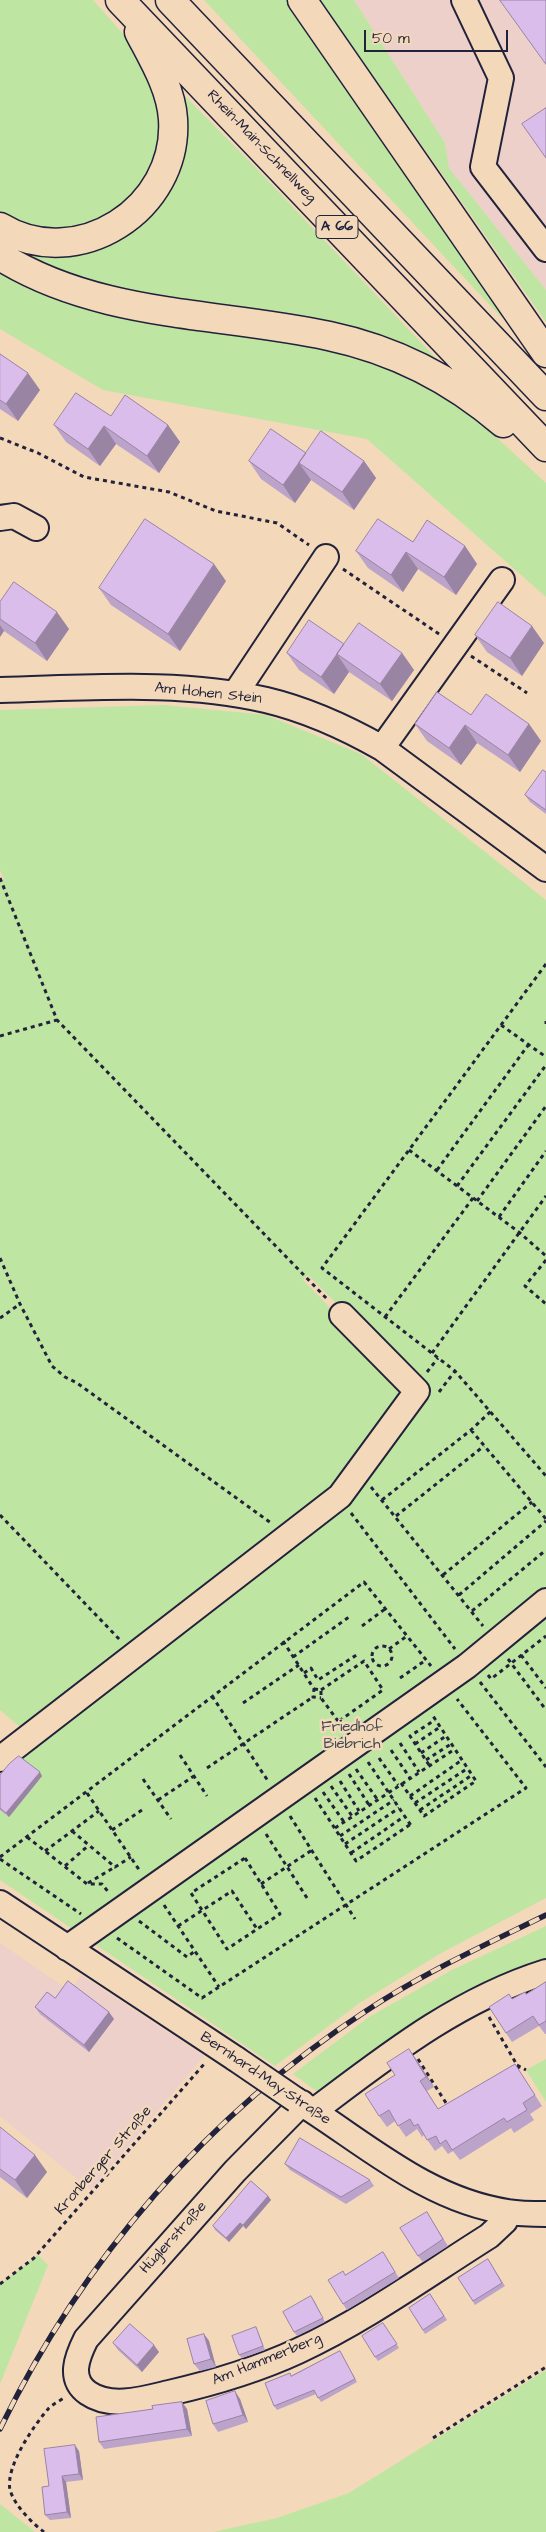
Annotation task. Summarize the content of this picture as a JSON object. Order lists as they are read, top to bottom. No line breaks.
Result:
{"streets":{"highway":["Rhein-Main-Schnellweg","A 66"],"street":["Am Hohen Stein","Bernhard-May-Straße","Hüglerstraße","Am Hammerberg"],"path":["Kronberger Straße"]},"crossings":[["Bernhard-May-Straße","Kronberger Straße"],["Bernhard-May-Straße","Hüglerstraße"],["Bernhard-May-Straße","Am Hammerberg"],["Hüglerstraße","Am Hammerberg"]],"parks":["Friedhof Biebrich"],"scale_bar":"50 m"}
